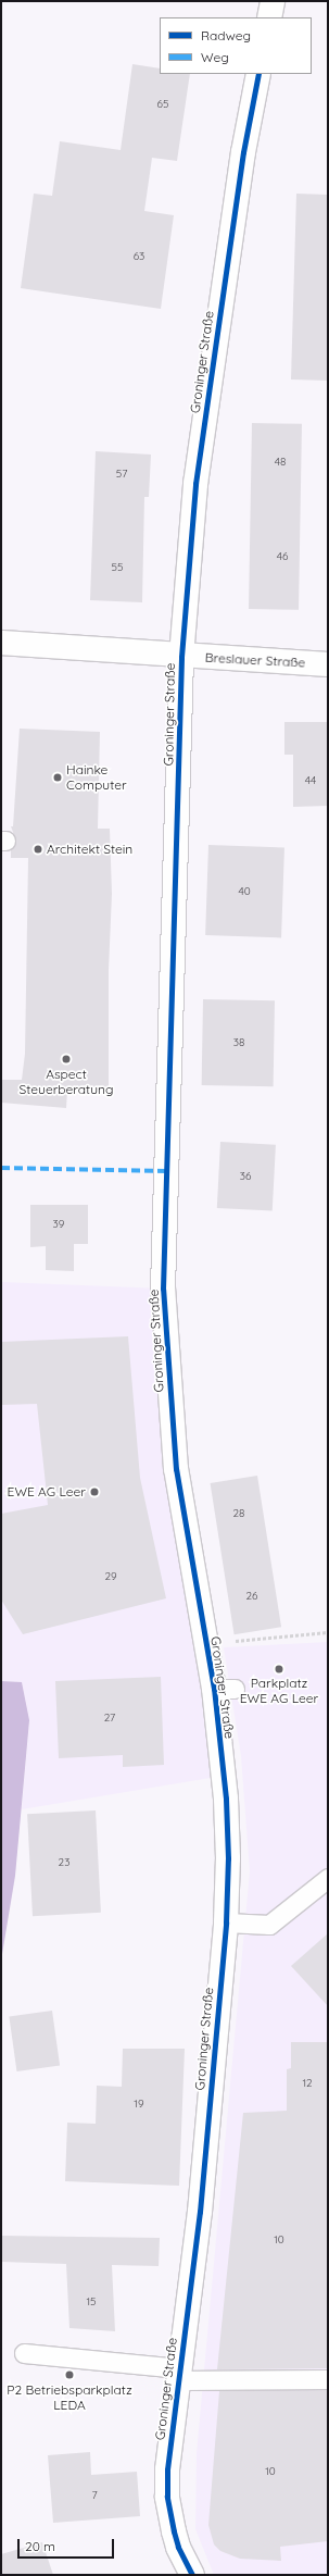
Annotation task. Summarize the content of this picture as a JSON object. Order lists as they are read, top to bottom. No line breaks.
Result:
{"streets":{"street":["Groninger Straße","Breslauer Straße"]},"crossings":[["Groninger Straße","Breslauer Straße"]],"places":["Hainke Computer","Architekt Stein","Aspect Steuerberatung","EWE AG Leer","Parkplatz EWE AG Leer","P2 Betriebsparkplatz LEDA"],"house_numbers":["65","63","48","57","46","55","44","40","38","36","39","28","29","26","27","23","12","19","10","15","10","7"],"legend":["Radweg","Weg"],"scale_bar":"20 m"}
